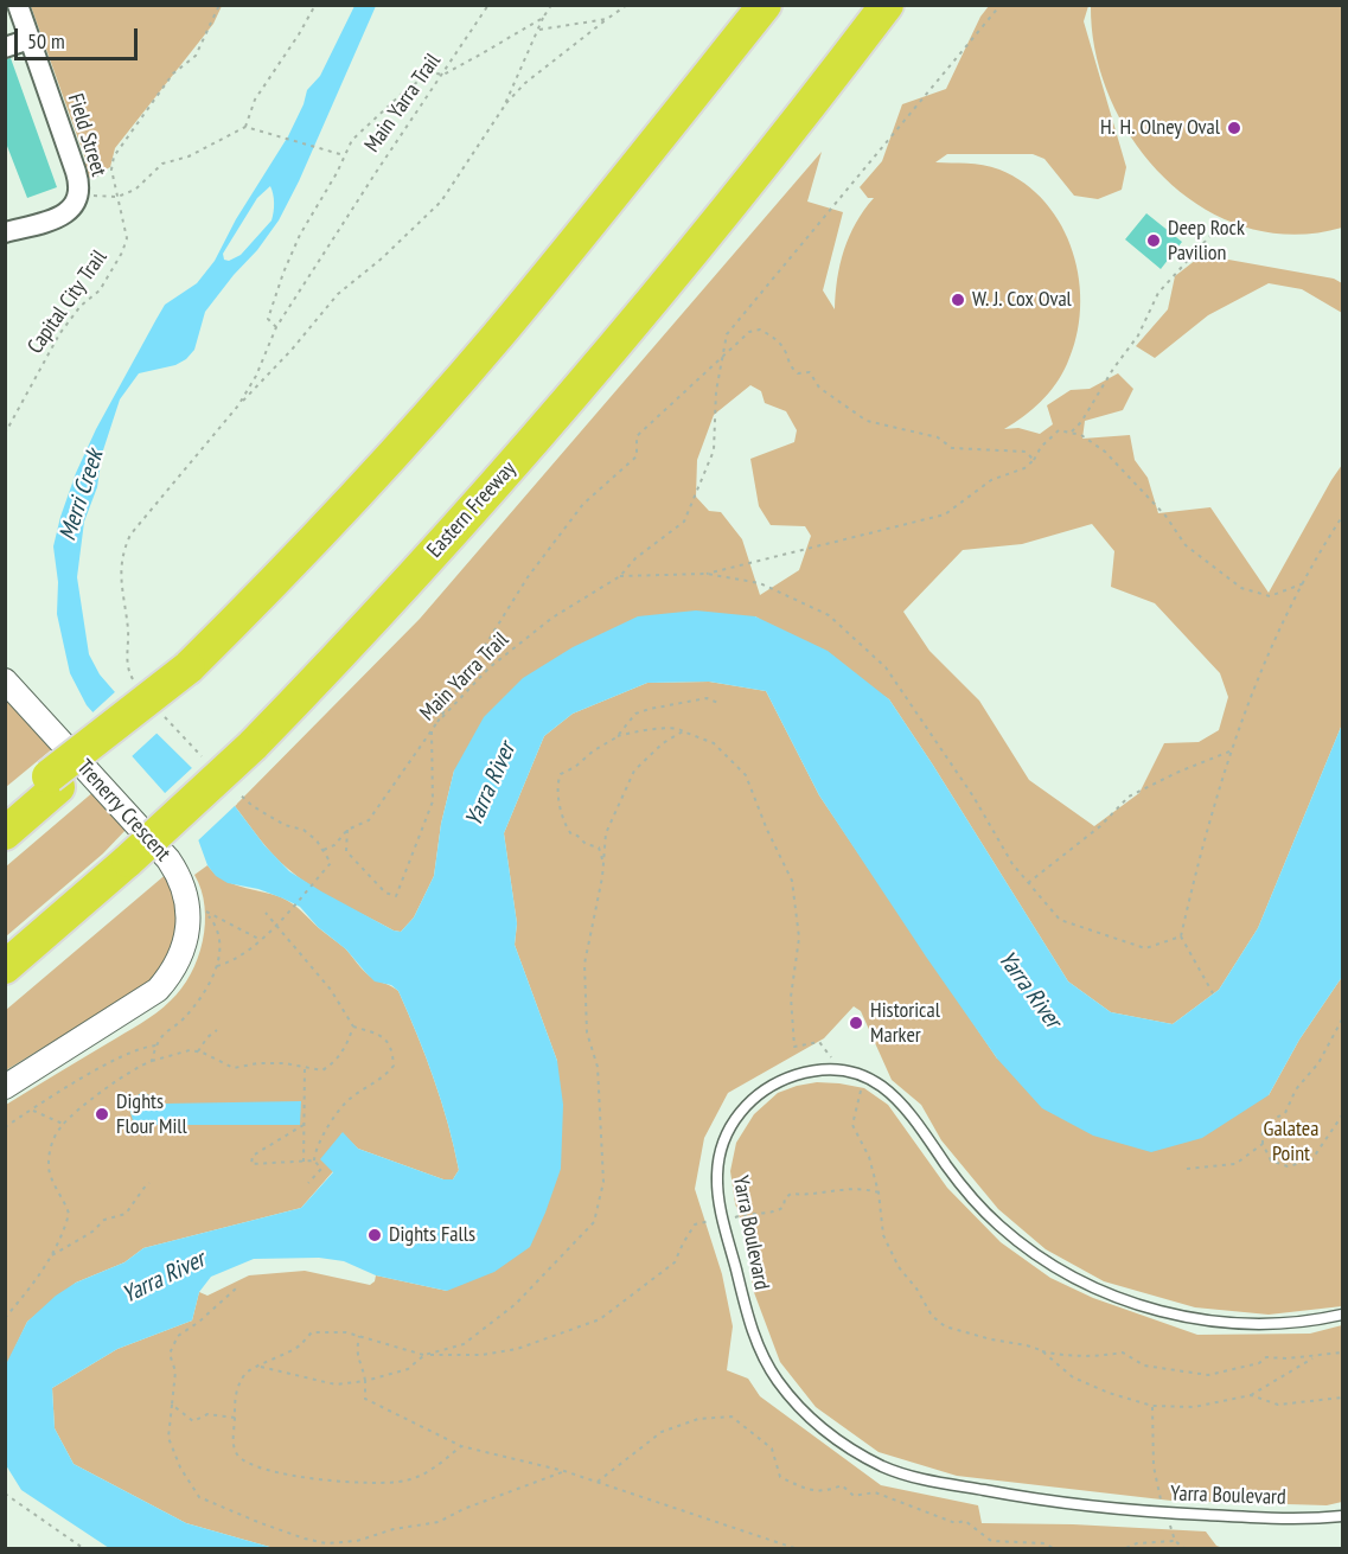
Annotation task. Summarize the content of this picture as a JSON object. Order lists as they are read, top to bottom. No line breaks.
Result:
{"streets":{"highway":["Eastern Freeway"],"street":["Field Street","Trenerry Crescent"],"lane":["Yarra Boulevard"],"path":["Main Yarra Trail","Capital City Trail"]},"water":["Merri Creek","Yarra River"],"parks":["Galatea Point"],"places":["H. H. Olney Oval","Deep Rock Pavilion","W. J. Cox Oval","Historical Marker","Dights Flour Mill","Dights Falls"],"scale_bar":"50 m"}
